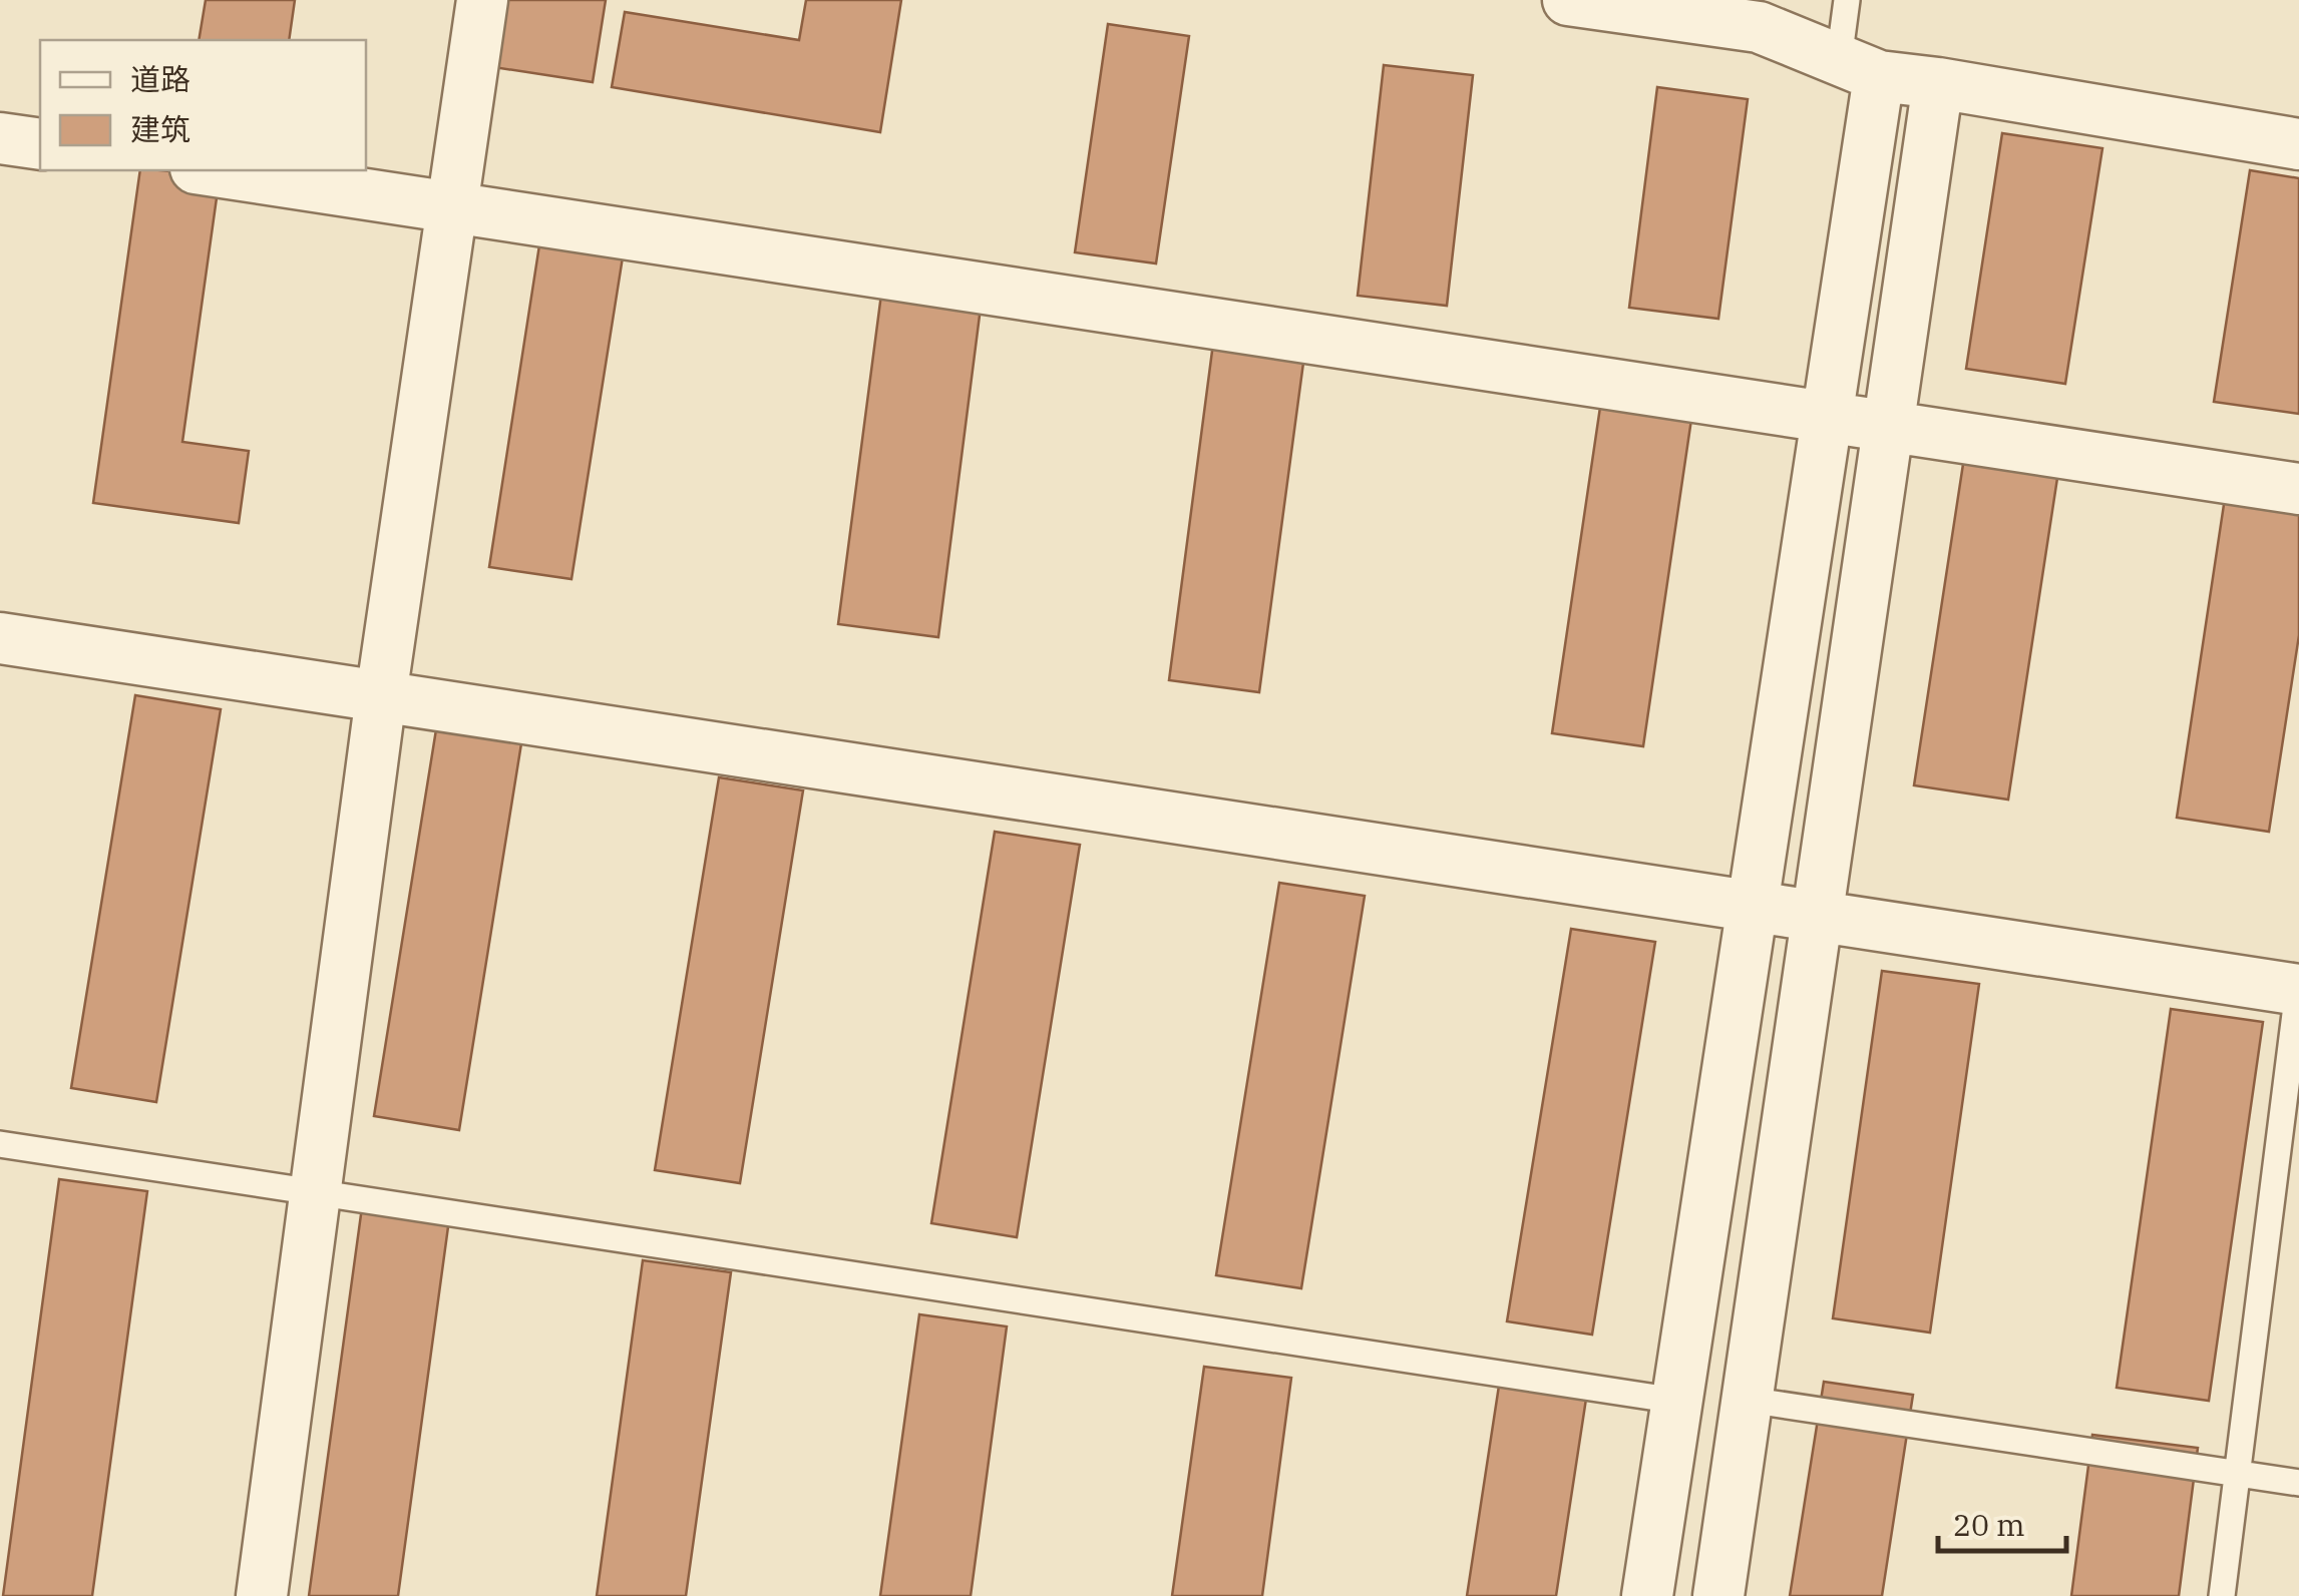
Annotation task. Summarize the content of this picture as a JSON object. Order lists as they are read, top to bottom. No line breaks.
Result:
{"legend":["道路","建筑"],"scale_bar":"20 m"}
